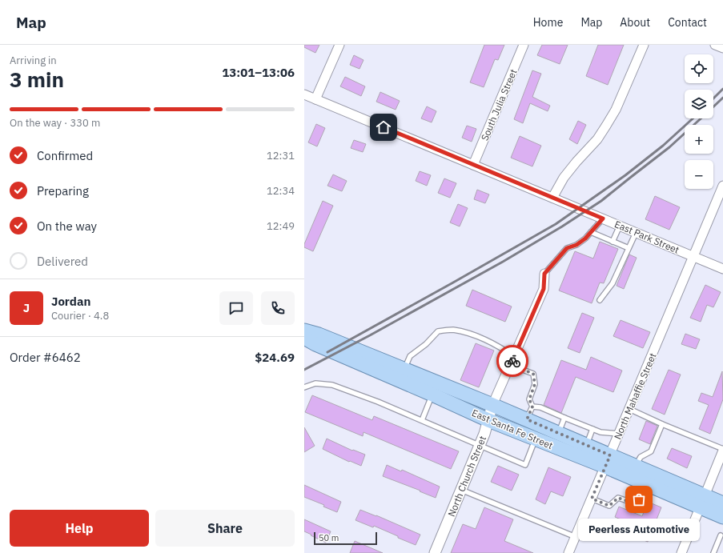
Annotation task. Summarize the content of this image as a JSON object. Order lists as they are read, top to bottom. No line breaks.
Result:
{"streets":{"main road":["East Santa Fe Street"],"street":["South Julia Street","East Park Street","North Mahaffie Street","North Church Street"]},"crossings":[["South Julia Street","East Park Street"],["East Park Street","North Mahaffie Street"],["North Mahaffie Street","East Santa Fe Street"],["East Santa Fe Street","North Church Street"]],"places":["Peerless Automotive"],"scale_bar":"50 m","page":{"header":"Map","nav":["Home","Map","About","Contact"],"heading":["3 min","Arriving in","13:01–13:06"],"panel":["Jordan","Courier · 4.8","Order #6462","$24.69"],"map_buttons":["+","−"],"bar":"On the way · 330 m","list":[["Confirmed","12:31"],["Preparing","12:34"],["On the way","12:49"],"Delivered"],"round":"J","buttons":["Help","Share"],"bubble":"Peerless Automotive","scale":"50 m"}}
